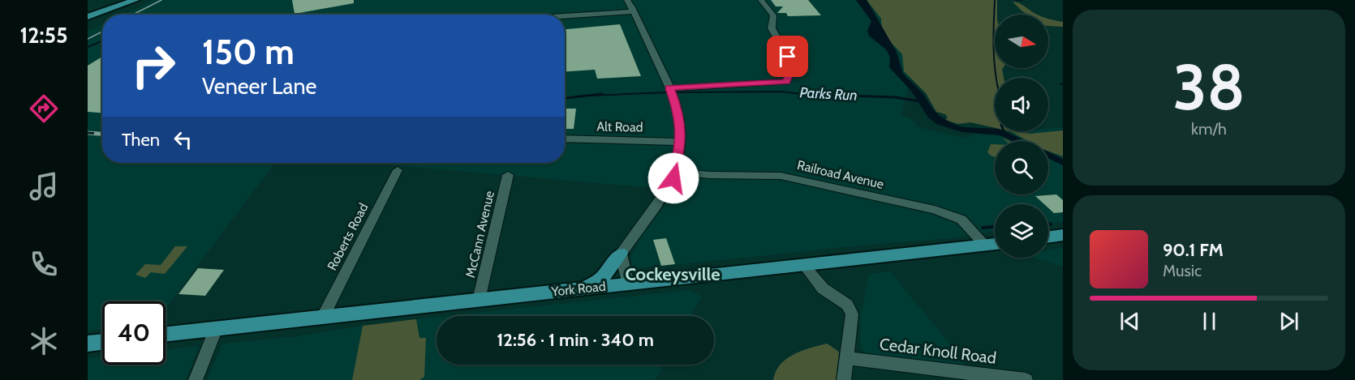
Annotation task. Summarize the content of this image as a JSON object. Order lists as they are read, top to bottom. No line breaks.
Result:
{"streets":{"main road":["York Road"],"street":["Alt Road","Railroad Avenue","McCann Avenue","Roberts Road","Cedar Knoll Road"]},"crossings":[["Railroad Avenue","York Road"],["McCann Avenue","York Road"],["Roberts Road","York Road"]],"districts":["Cockeysville"],"water":["Parks Run"],"north":"right","page":{"tabs":"12:55","tile":["38","km/h"],"turn":["150 m","Veneer Lane"],"then":"Then","song":["90.1 FM","Music"],"limit":"40","trip":"12:56 · 1 min · 340 m"}}
